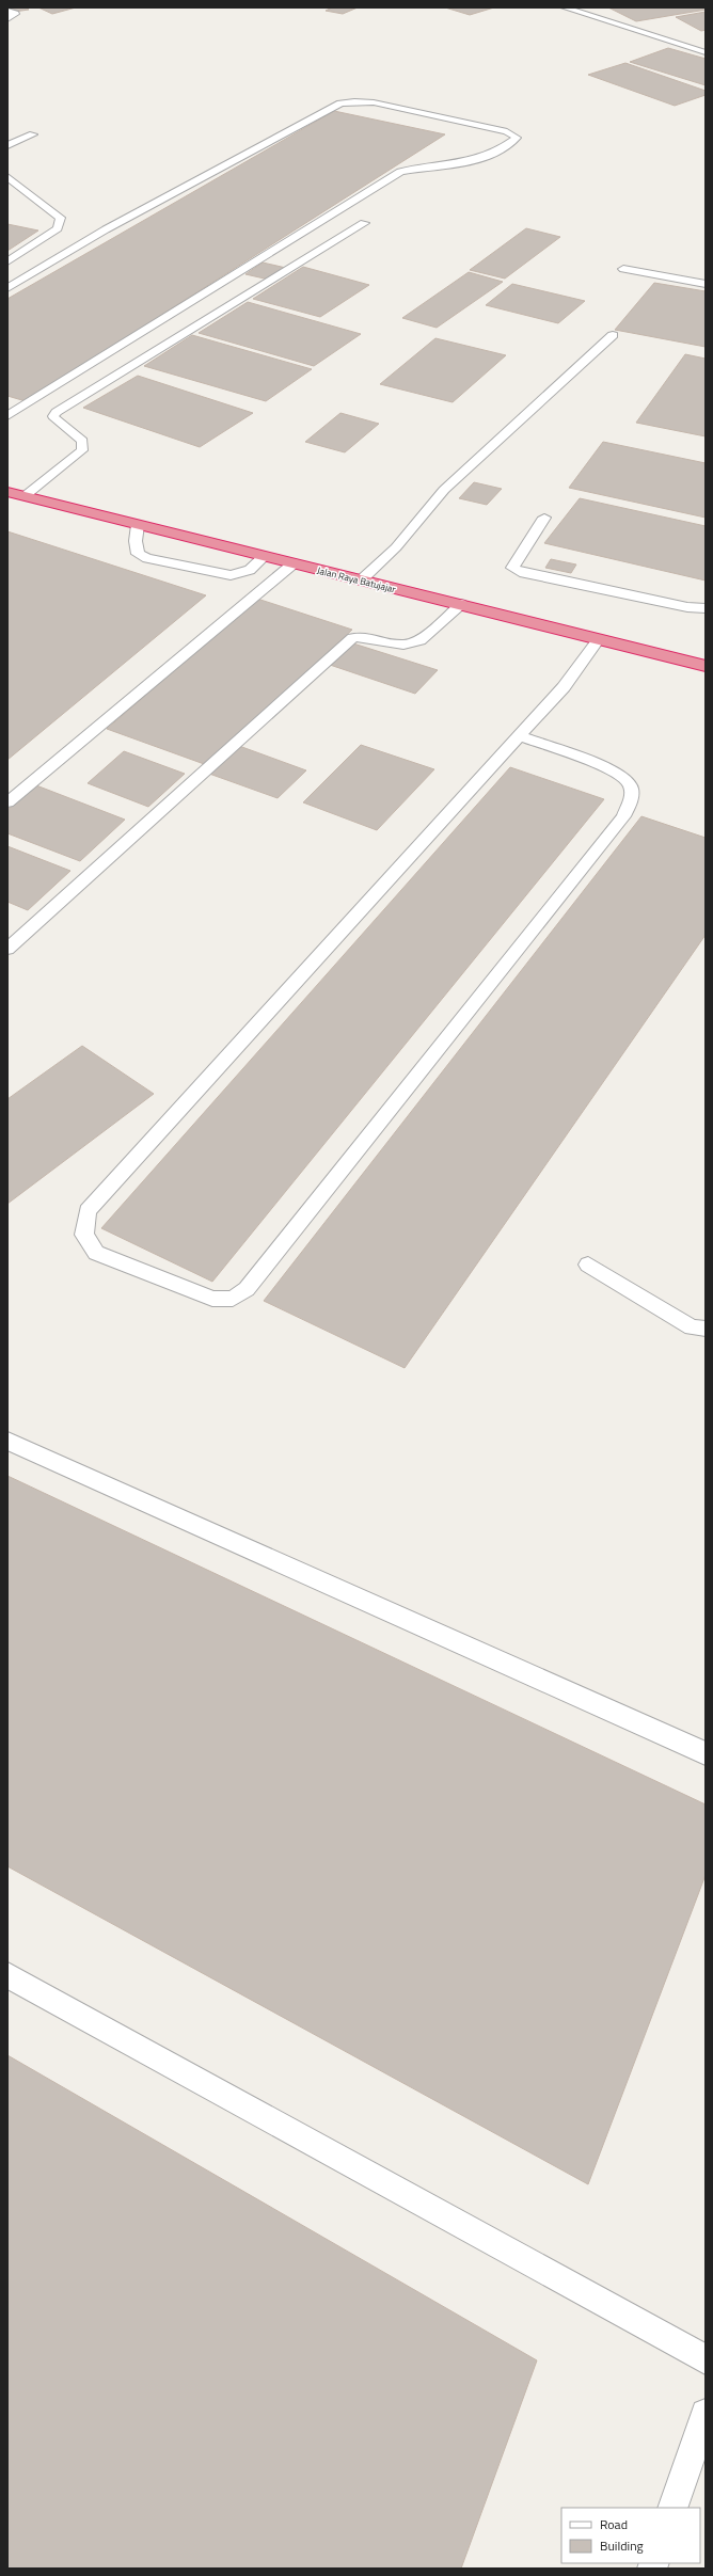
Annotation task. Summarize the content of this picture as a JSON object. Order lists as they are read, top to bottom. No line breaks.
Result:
{"streets":{"highway":["Jalan Raya Batujajar"]},"legend":["Road","Building"]}
